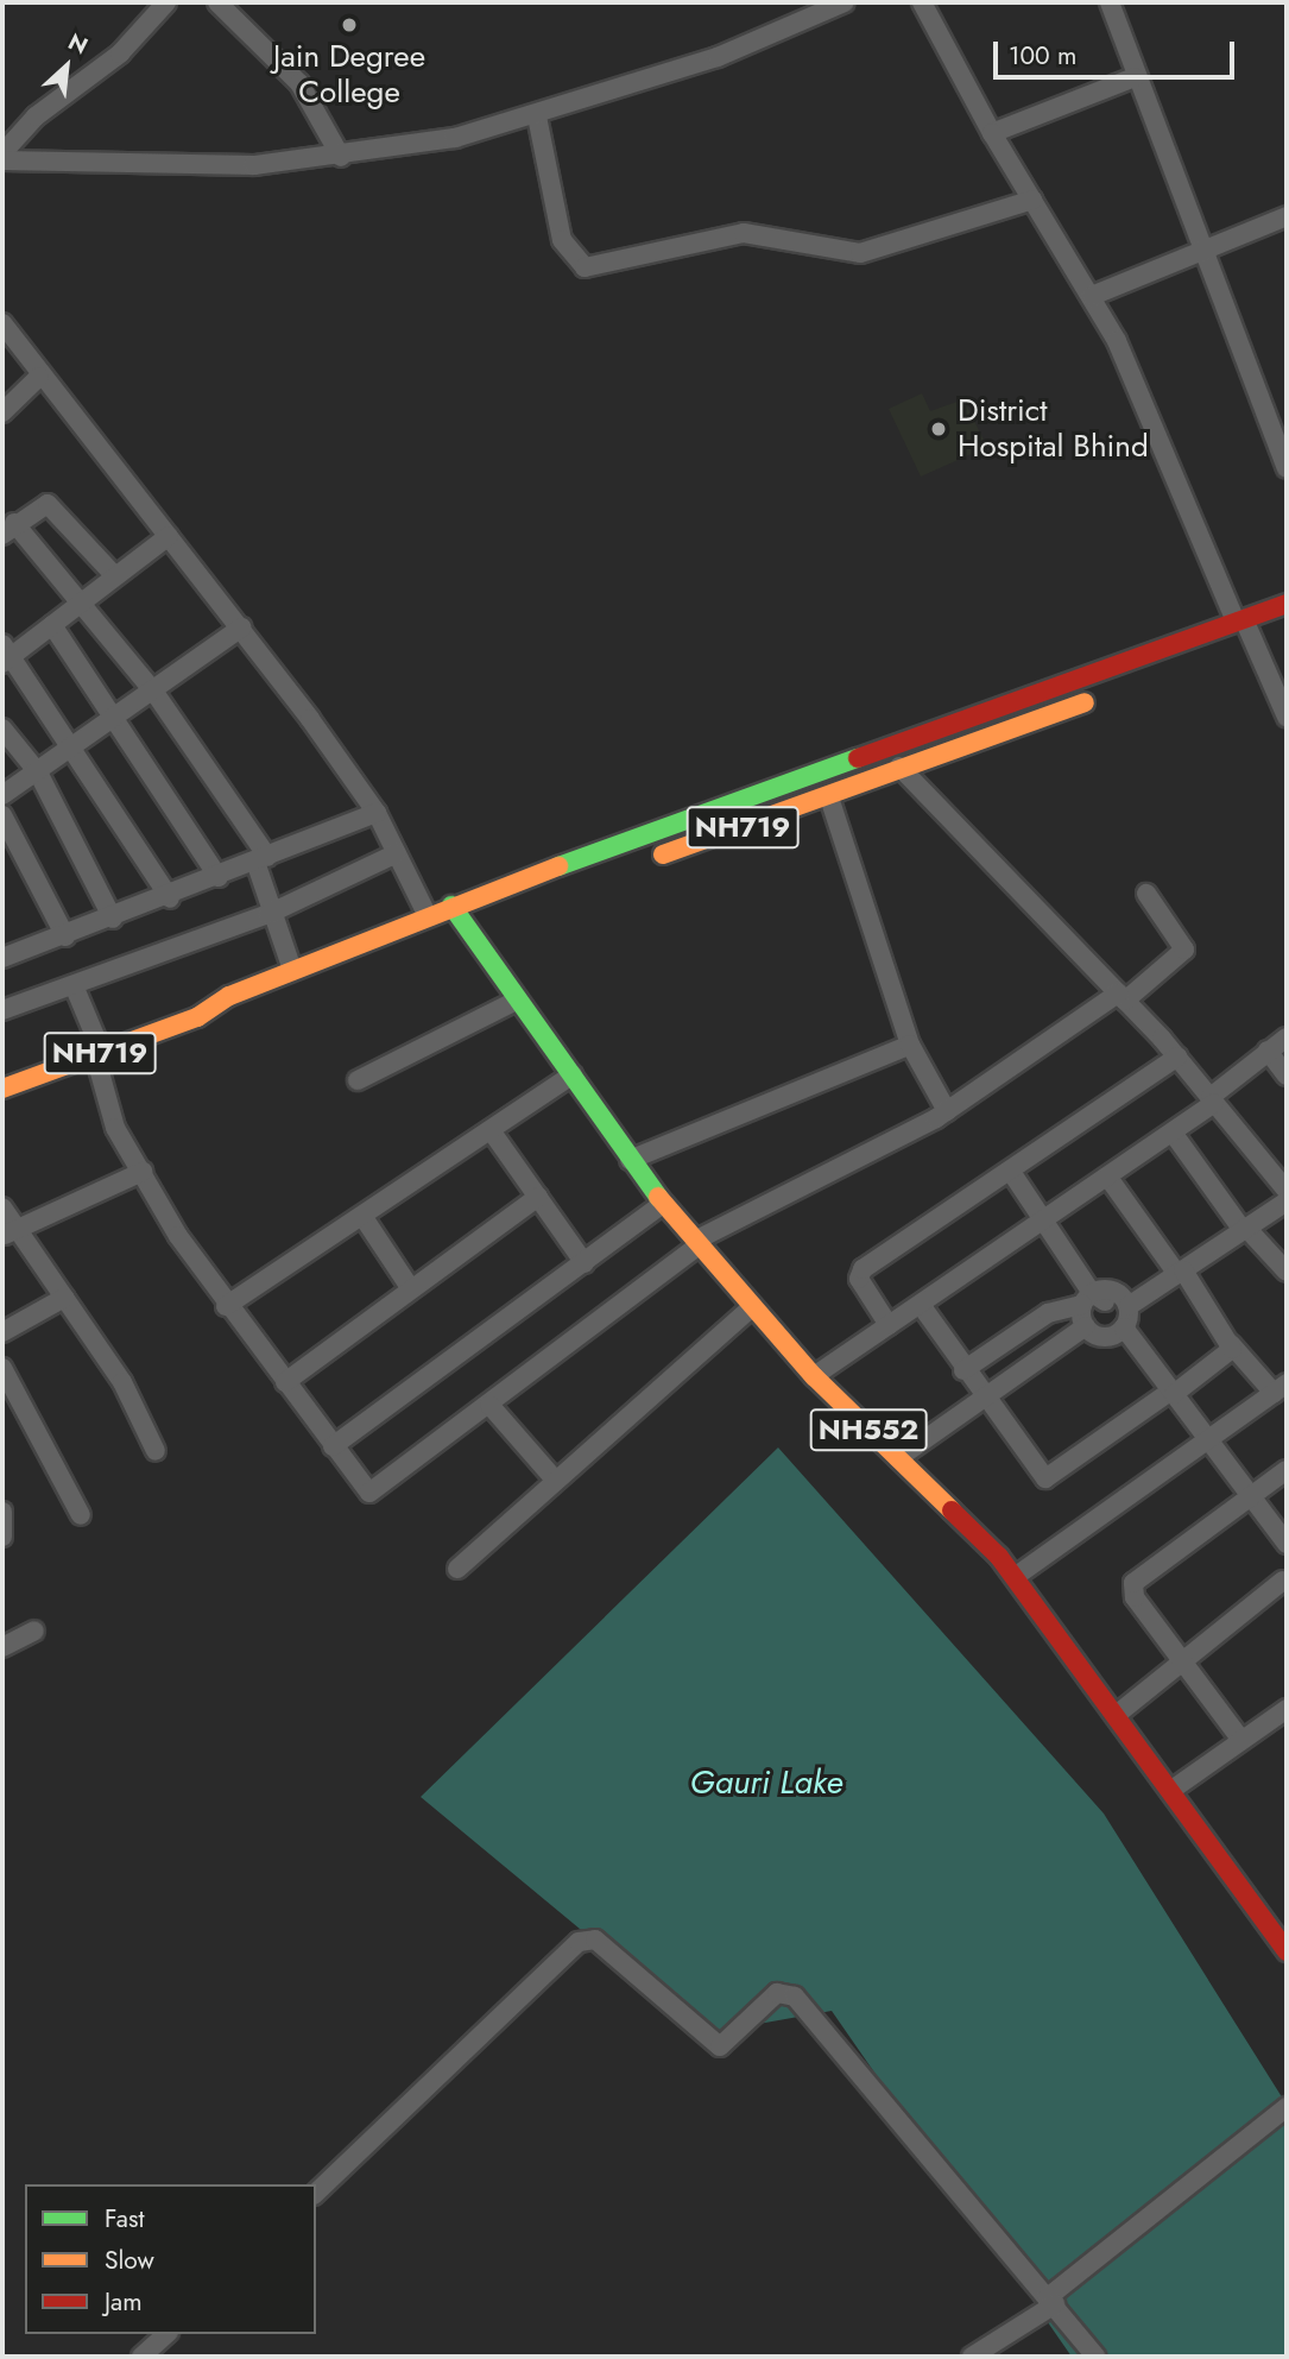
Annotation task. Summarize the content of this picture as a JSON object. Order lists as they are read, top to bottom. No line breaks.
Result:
{"streets":{"highway":["NH719","NH552"]},"crossings":[["NH719","NH552"]],"water":["Gauri Lake"],"places":["Jain Degree College","District Hospital Bhind"],"legend":["Fast","Slow","Jam"],"scale_bar":"100 m","north":"top right"}
